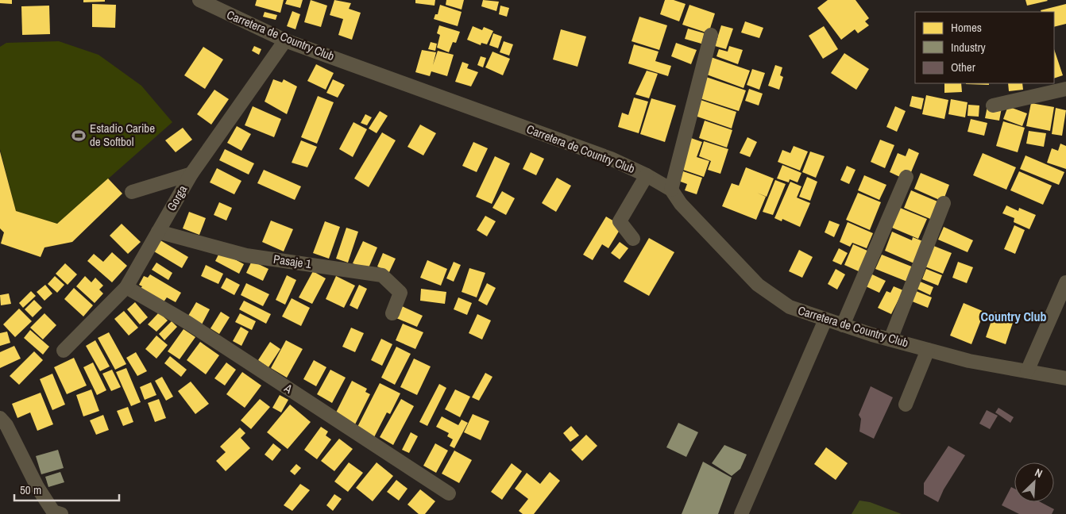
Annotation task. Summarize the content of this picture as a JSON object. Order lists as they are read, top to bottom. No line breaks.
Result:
{"streets":{"street":["Carretera de Country Club","Gorga","Pasaje 1","A"]},"crossings":[["Carretera de Country Club","Gorga"],["Gorga","Pasaje 1"],["Gorga","A"]],"districts":["Country Club"],"places":{"sports":["Estadio Caribe de Softbol"]},"legend":["Homes","Industry","Other"],"scale_bar":"50 m","north":"top right"}
